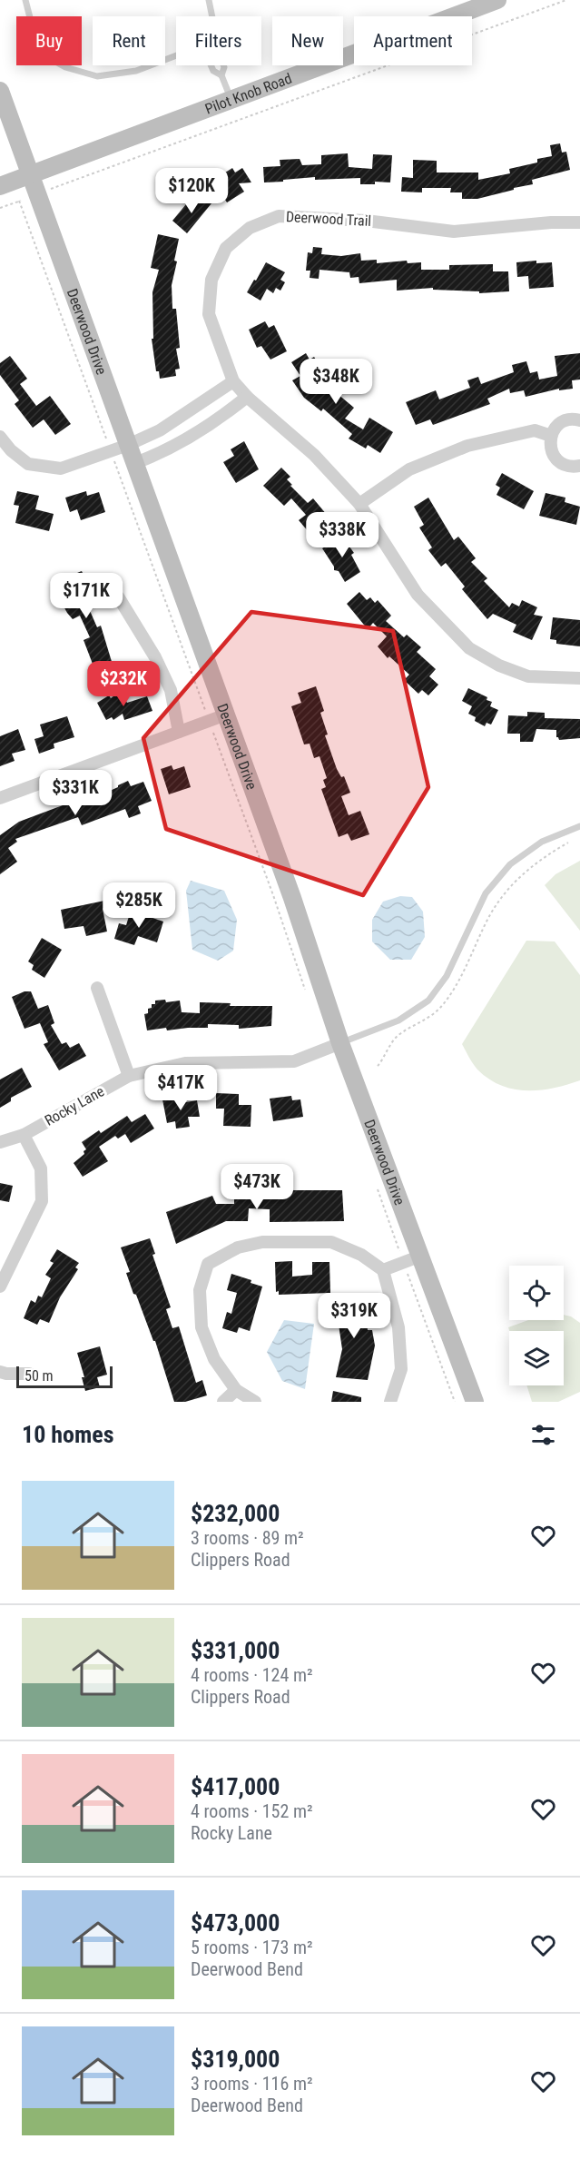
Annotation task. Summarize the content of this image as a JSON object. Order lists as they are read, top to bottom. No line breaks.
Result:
{"streets":{"street":["Pilot Knob Road","Deerwood Trail","Deerwood Drive","Rocky Lane"]},"crossings":[["Pilot Knob Road","Deerwood Drive"],["Deerwood Drive","Rocky Lane"]],"scale_bar":"50 m","page":{"chip":["Buy","Rent","Filters","New","Apartment"],"price":["$120K","$348K","$338K","$171K","$232K","$331K","$285K","$417K","$473K","$319K"],"scale":"50 m","heading":"10 homes","list":[{"name":"$232,000","note":"3 rooms · 89 m² · Clippers Road"},{"name":"$331,000","note":"4 rooms · 124 m² · Clippers Road"},{"name":"$417,000","note":"4 rooms · 152 m² · Rocky Lane"},{"name":"$473,000","note":"5 rooms · 173 m² · Deerwood Bend"},{"name":"$319,000","note":"3 rooms · 116 m² · Deerwood Bend"}]}}
